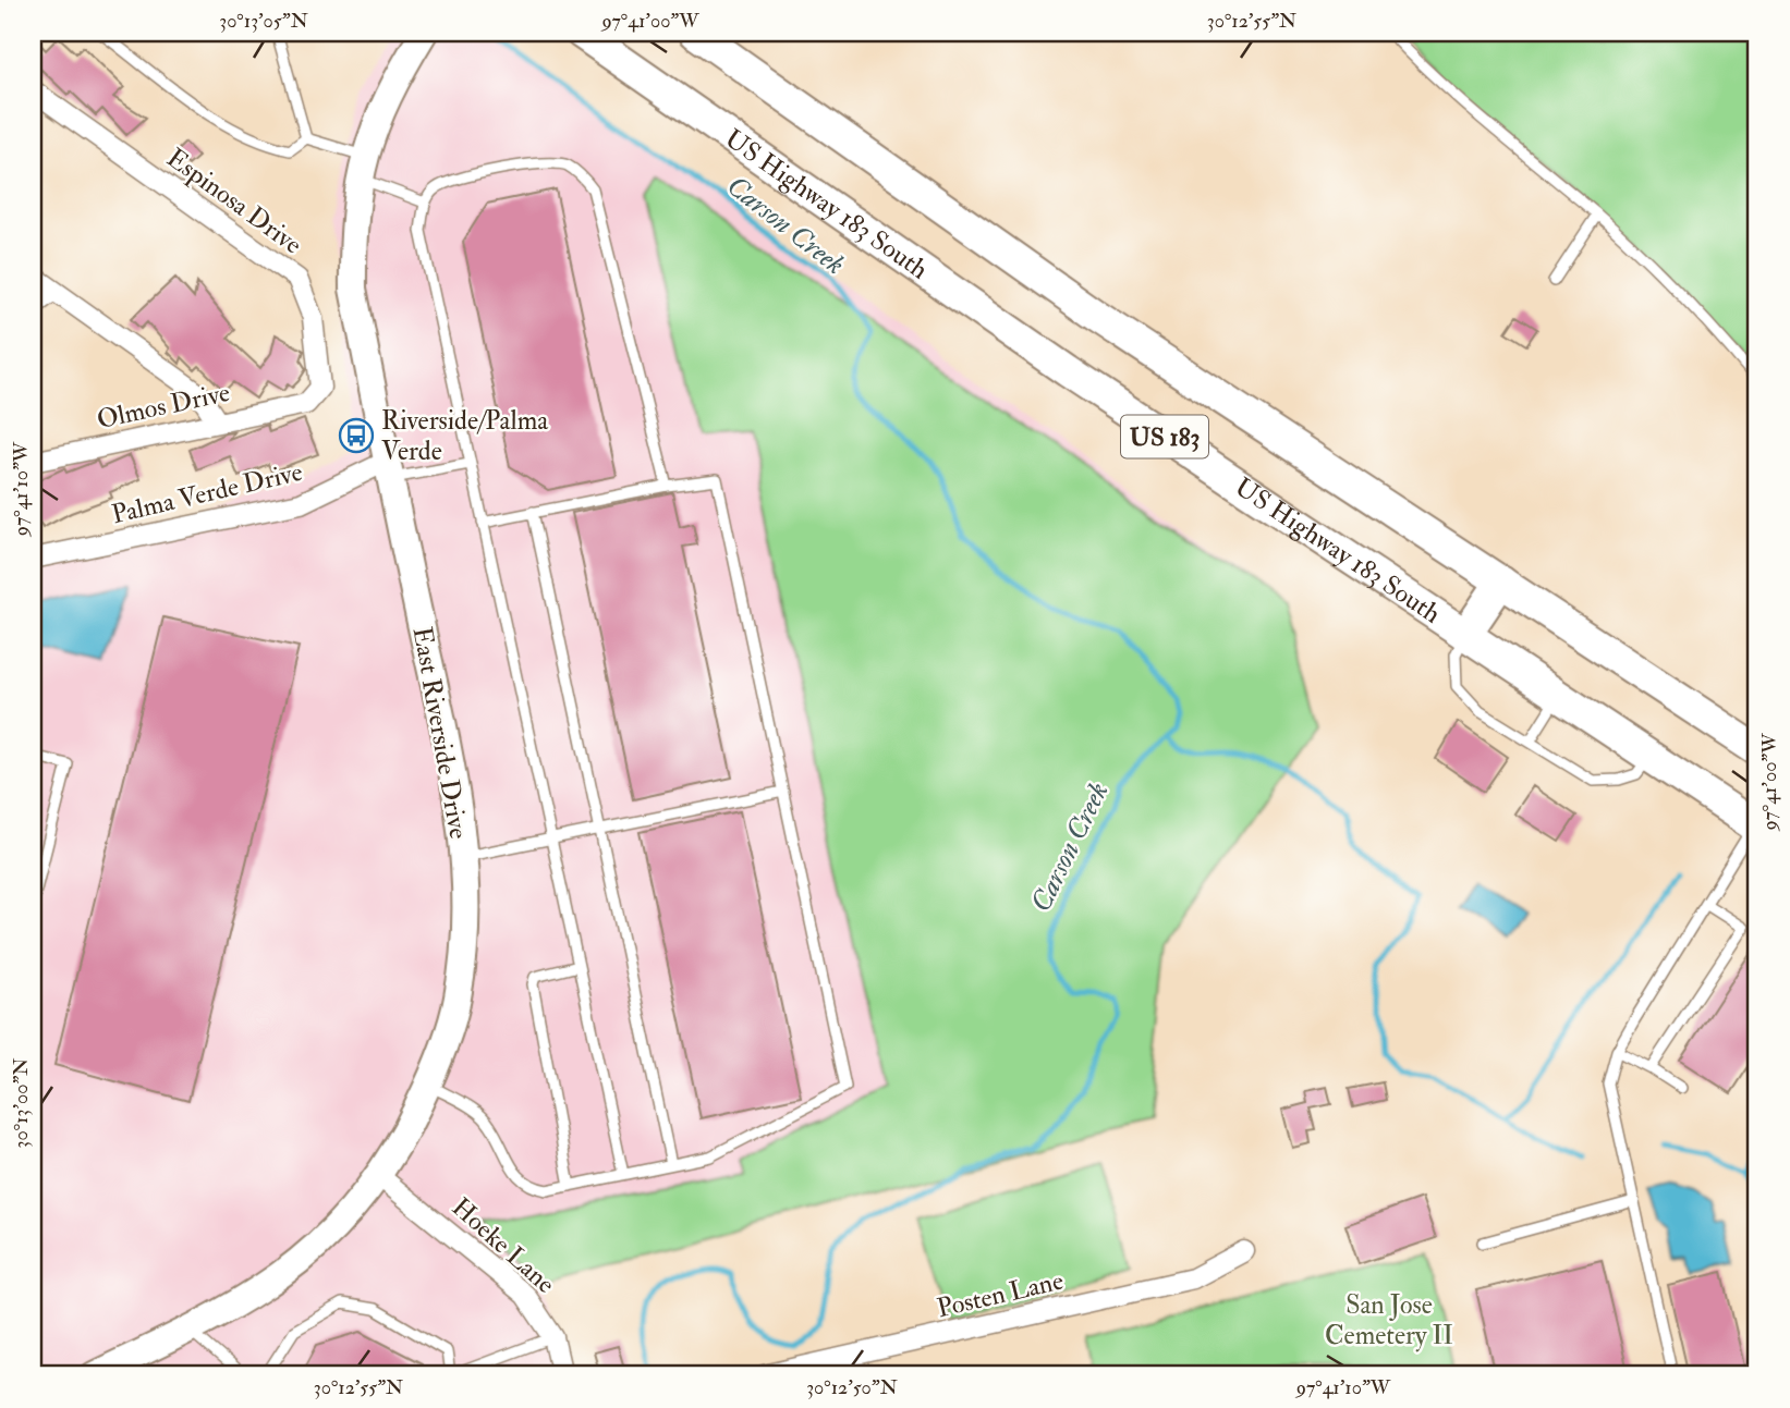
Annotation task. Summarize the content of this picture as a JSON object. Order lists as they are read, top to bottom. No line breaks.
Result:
{"streets":{"highway":["US Highway 183 South","US 183"],"main road":["East Riverside Drive"],"street":["Espinosa Drive","Olmos Drive","Palma Verde Drive","Hoeke Lane","Posten Lane"]},"crossings":[["Espinosa Drive","Olmos Drive"],["Palma Verde Drive","East Riverside Drive"],["East Riverside Drive","Hoeke Lane"]],"water":["Carson Creek"],"parks":["San Jose Cemetery II"],"places":{"bus stop":["Riverside/Palma Verde"]},"coordinates":["30°13'05\"N","97°41'00\"W","30°12'55\"N","97°41'10\"W","30°13'00\"N","30°12'50\"N"]}
